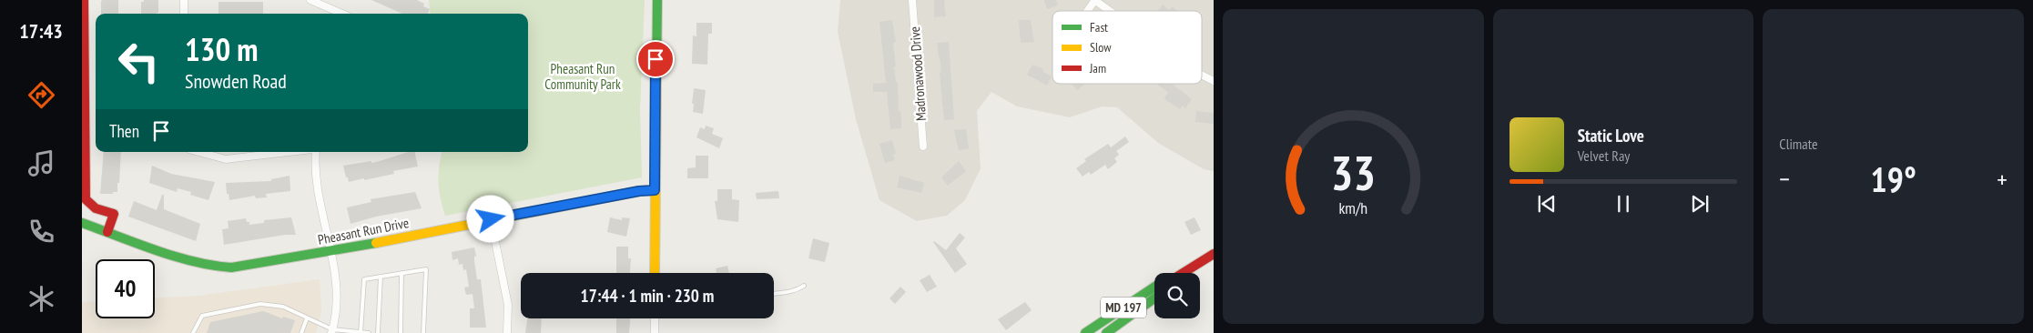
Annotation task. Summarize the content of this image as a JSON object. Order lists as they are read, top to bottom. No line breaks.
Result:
{"streets":{"street":["Madronawood Drive","Pheasant Run Drive","MD 197"]},"parks":["Pheasant Run Community Park"],"legend":["Fast","Slow","Jam"],"page":{"tabs":"17:43","tile":"Climate","turn":["130 m","Snowden Road"],"then":"Then","song":["Static Love","Velvet Ray"],"heat":["−","19°","+"],"limit":"40","trip":"17:44 · 1 min · 230 m","gauge":["33","km/h"]}}
